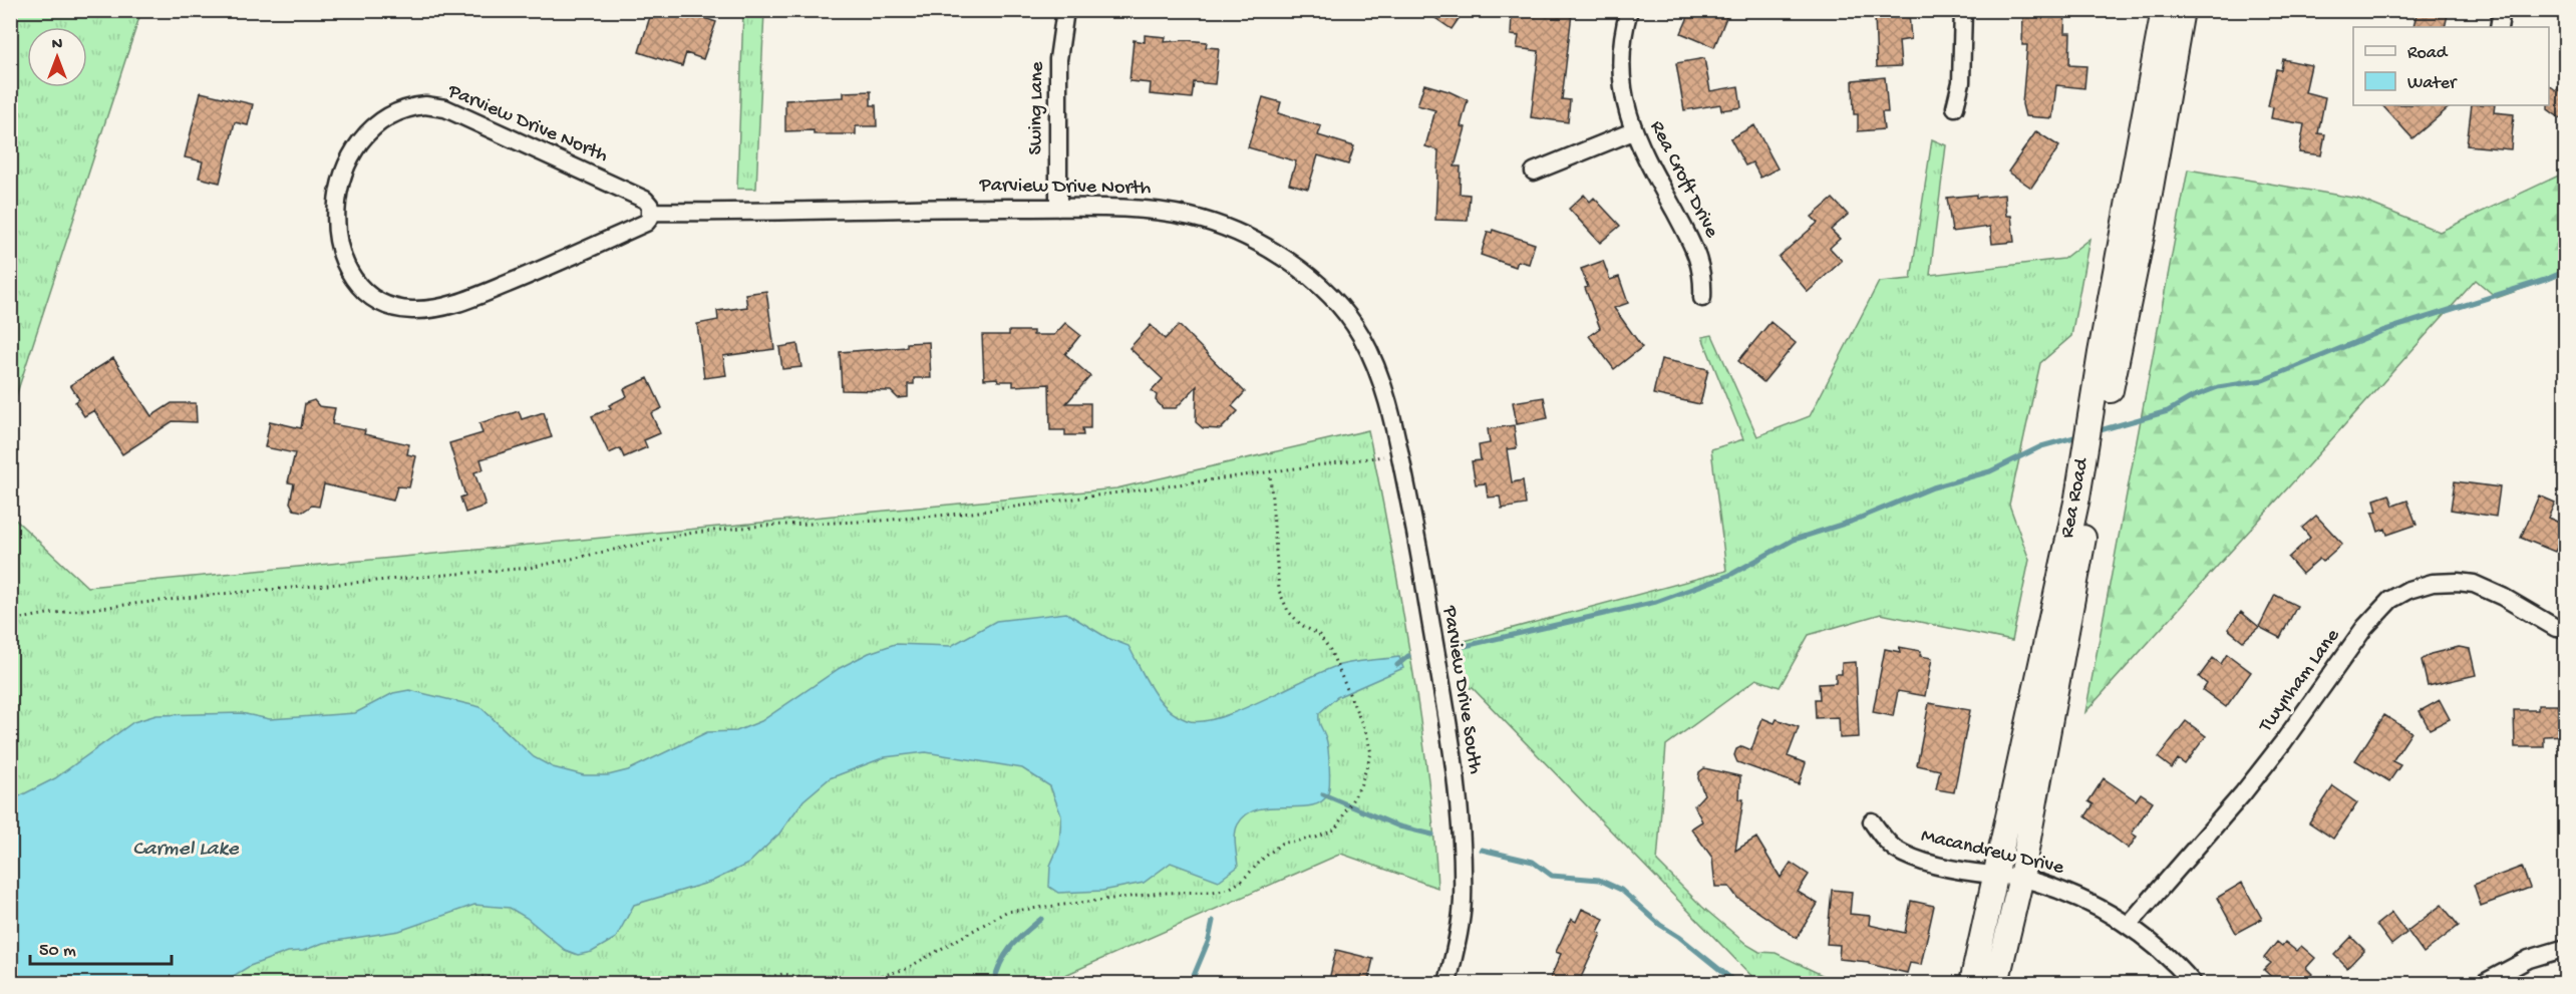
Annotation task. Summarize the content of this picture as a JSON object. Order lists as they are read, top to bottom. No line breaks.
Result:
{"streets":{"main road":["Rea Road"],"street":["Swing Lane","Parview Drive North","Rea Croft Drive","Twynham Lane","Parview Drive South","Macandrew Drive"]},"crossings":[["Swing Lane","Parview Drive North"],["Parview Drive North","Parview Drive South"],["Rea Road","Macandrew Drive"],["Twynham Lane","Macandrew Drive"]],"water":["Carmel Lake"],"legend":["Road","Water"],"scale_bar":"50 m","north":"top"}
